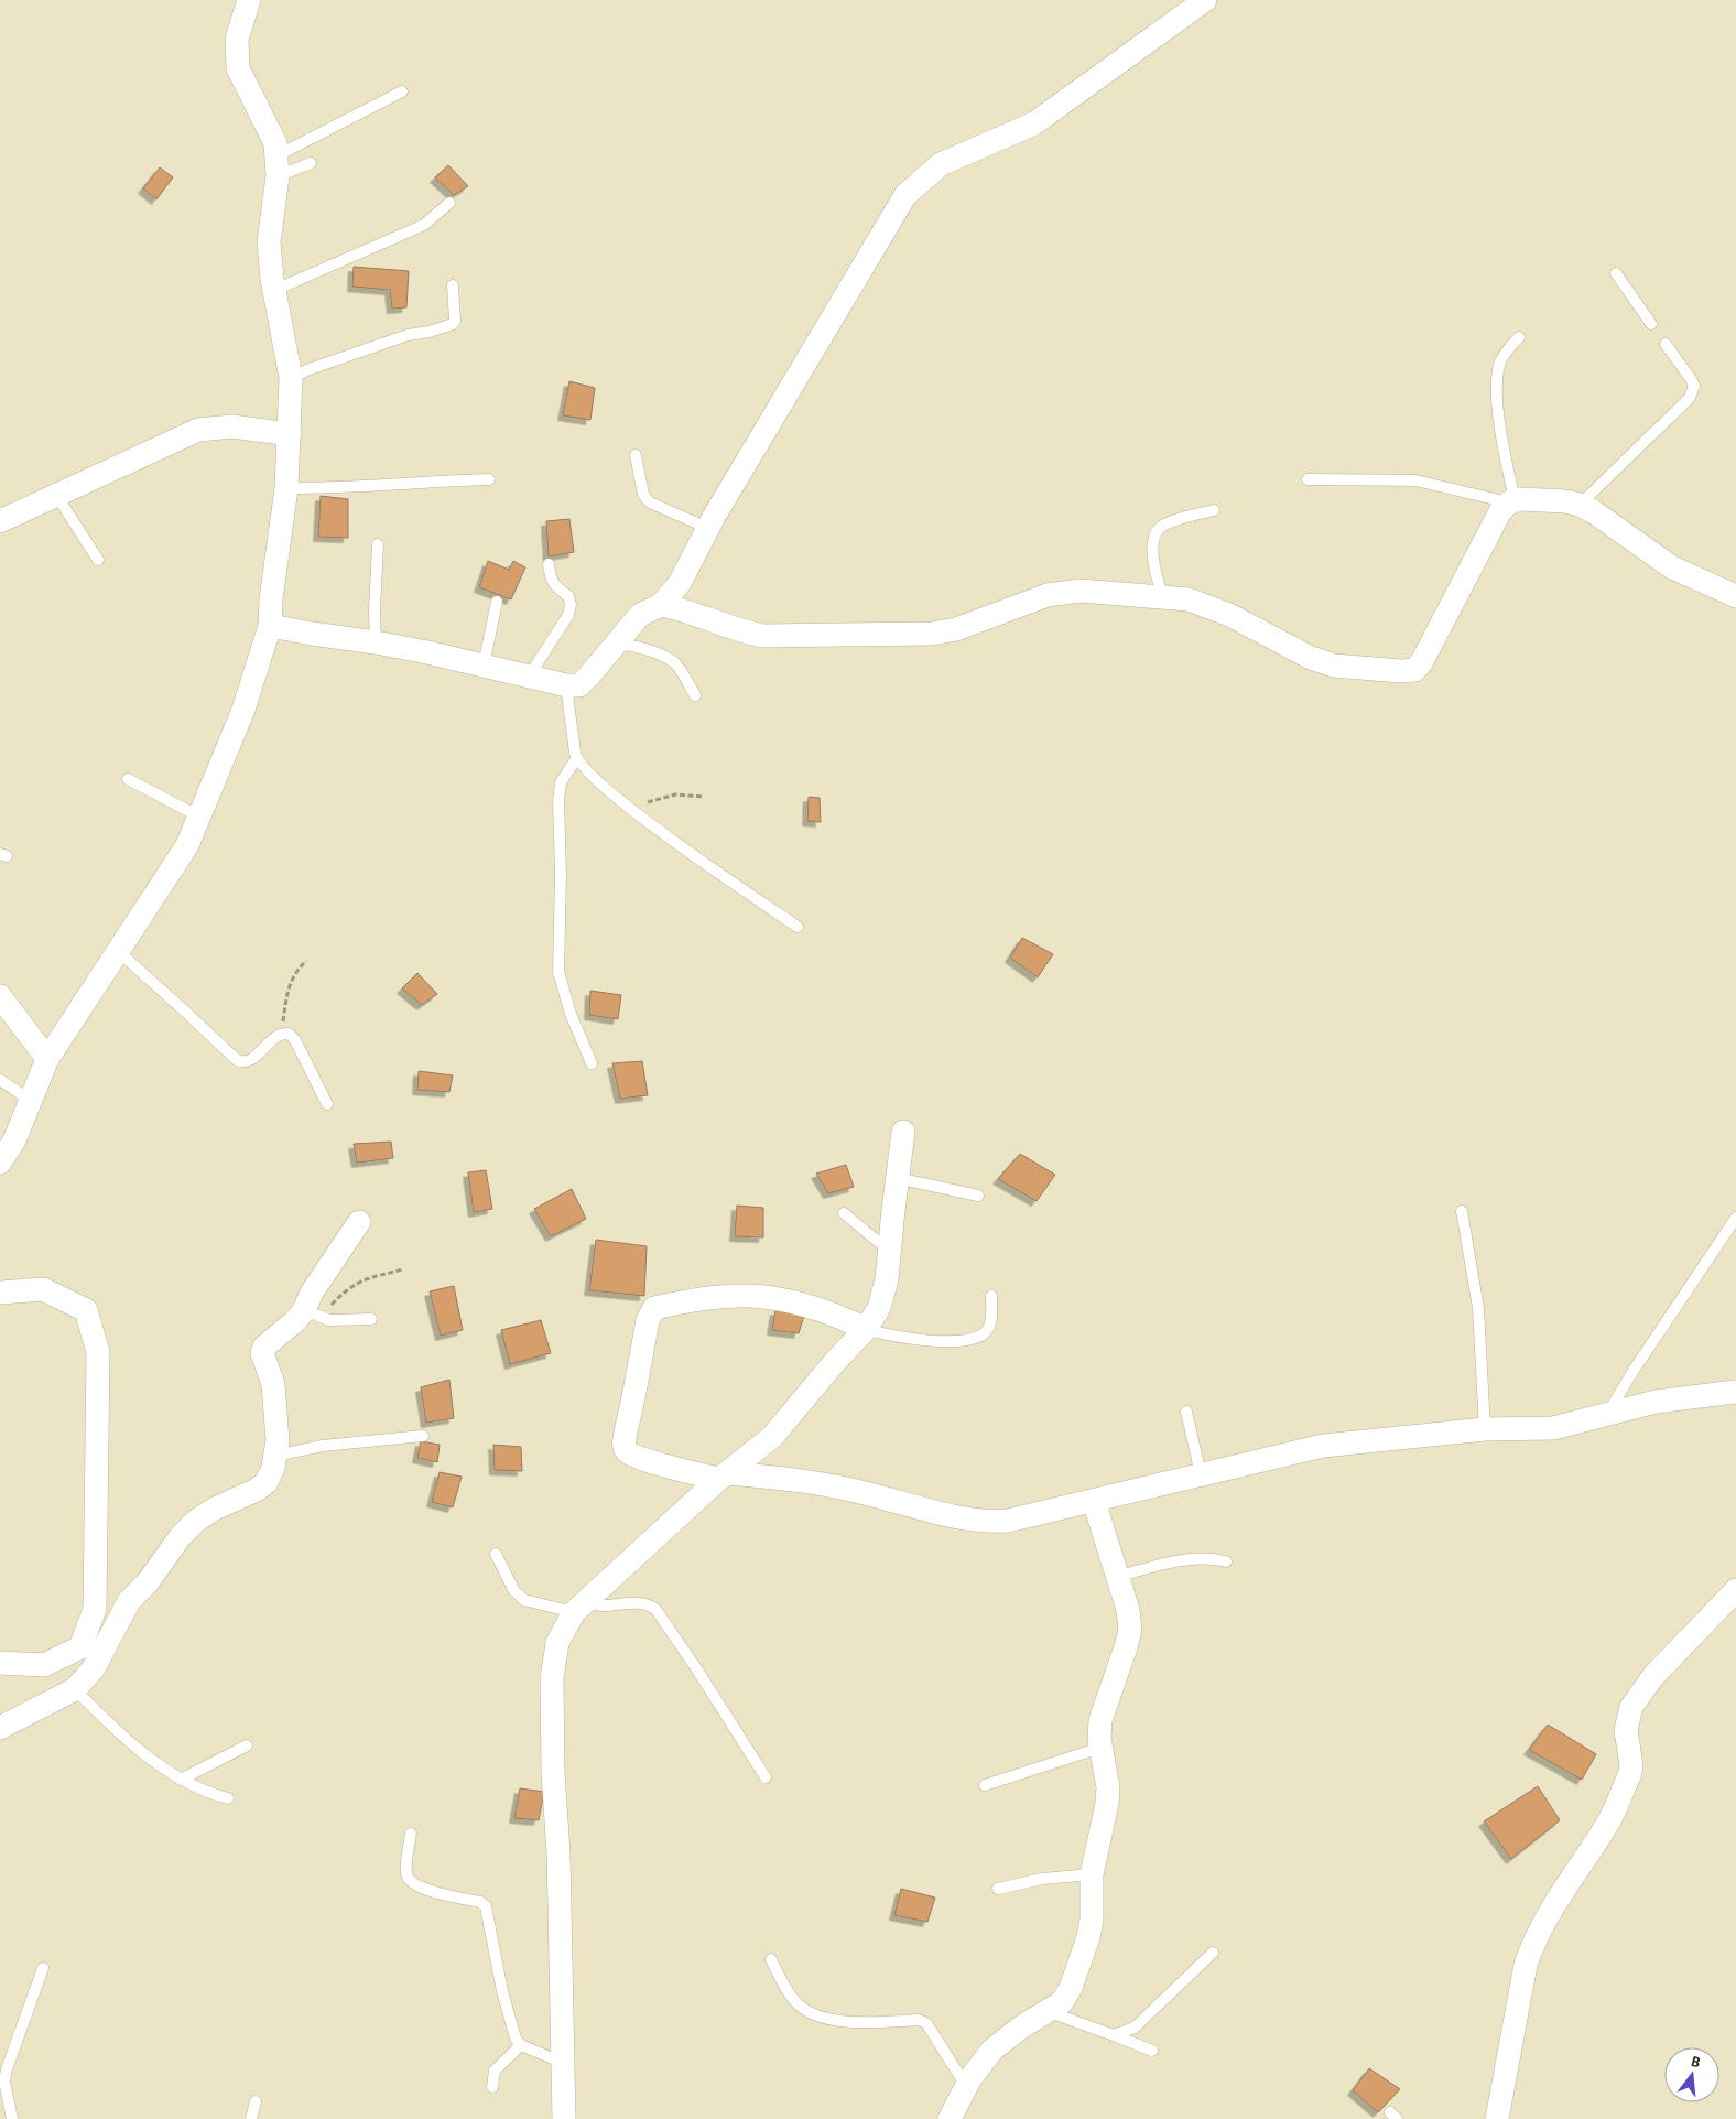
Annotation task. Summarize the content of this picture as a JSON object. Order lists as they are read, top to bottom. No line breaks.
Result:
{"north":"top"}
